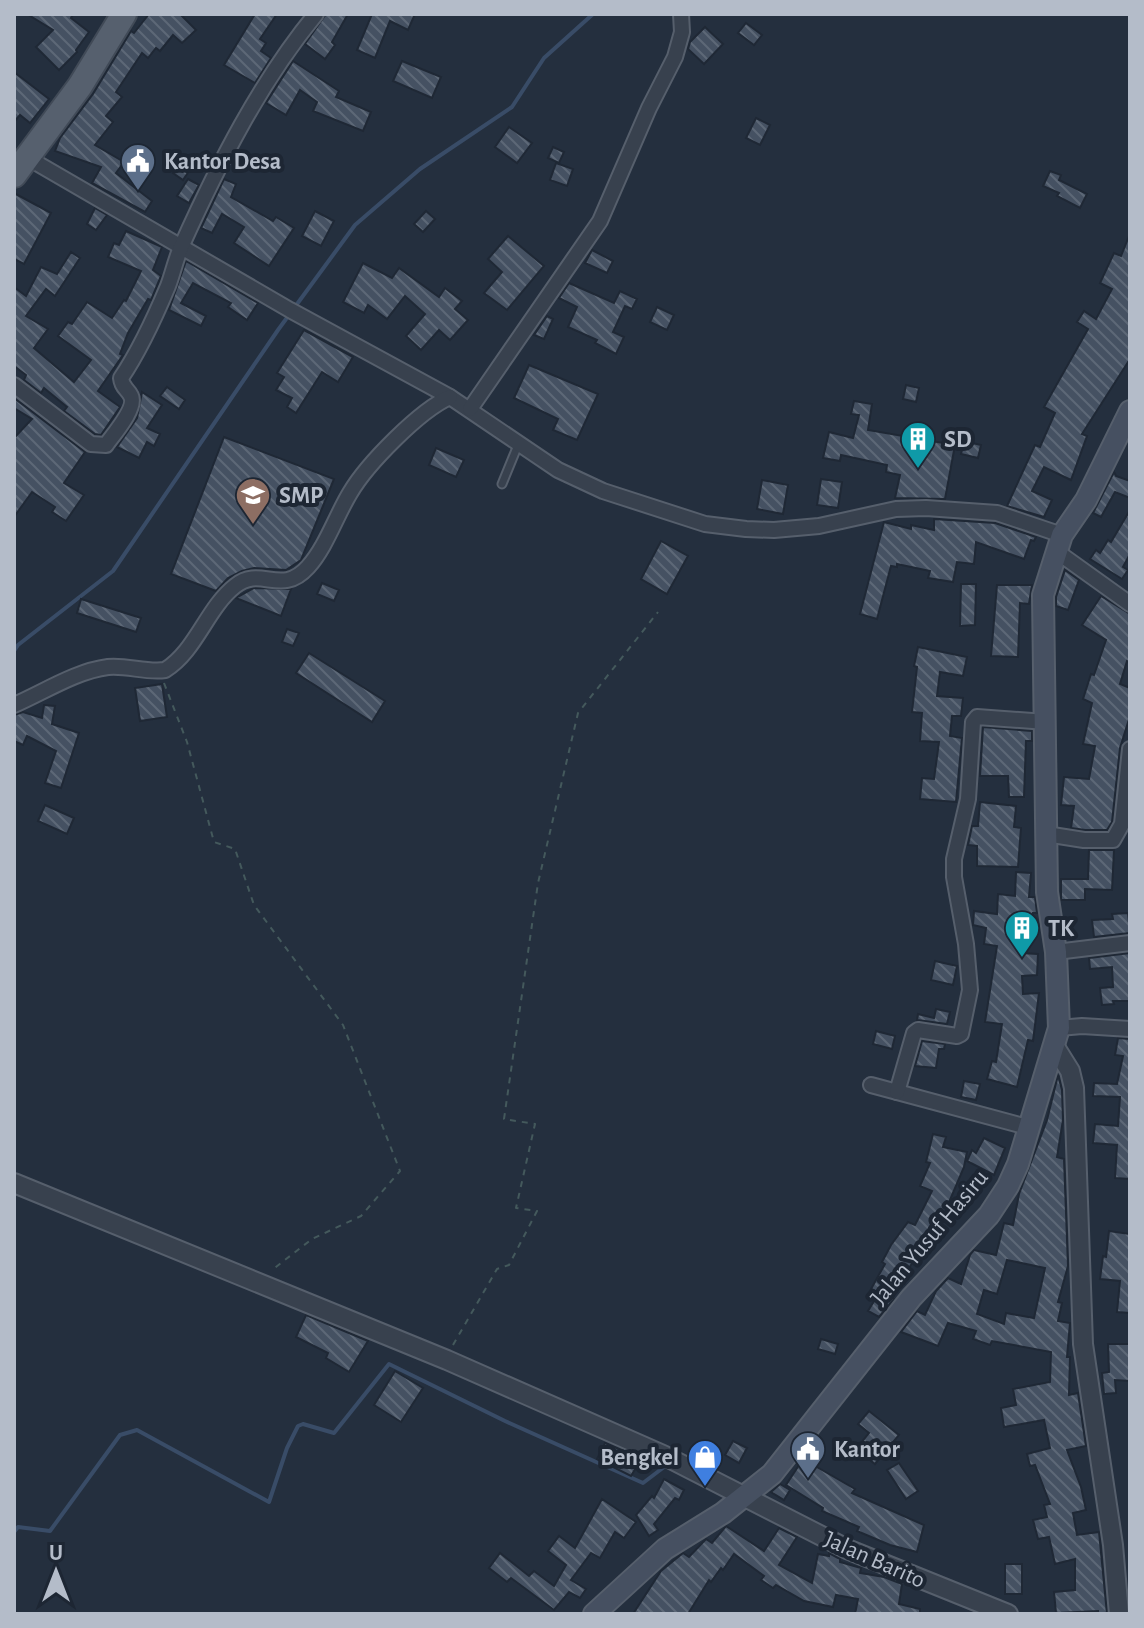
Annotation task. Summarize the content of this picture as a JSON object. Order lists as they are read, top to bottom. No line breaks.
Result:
{"streets":{"main road":["Jalan Yusuf Hasiru"],"street":["Jalan Barito"]},"crossings":[["Jalan Yusuf Hasiru","Jalan Barito"]],"places":{"public building":["Kantor Desa","Kantor"],"building":["SD","TK"],"school or university":["SMP"],"shop":["Bengkel"]},"north":"top"}
